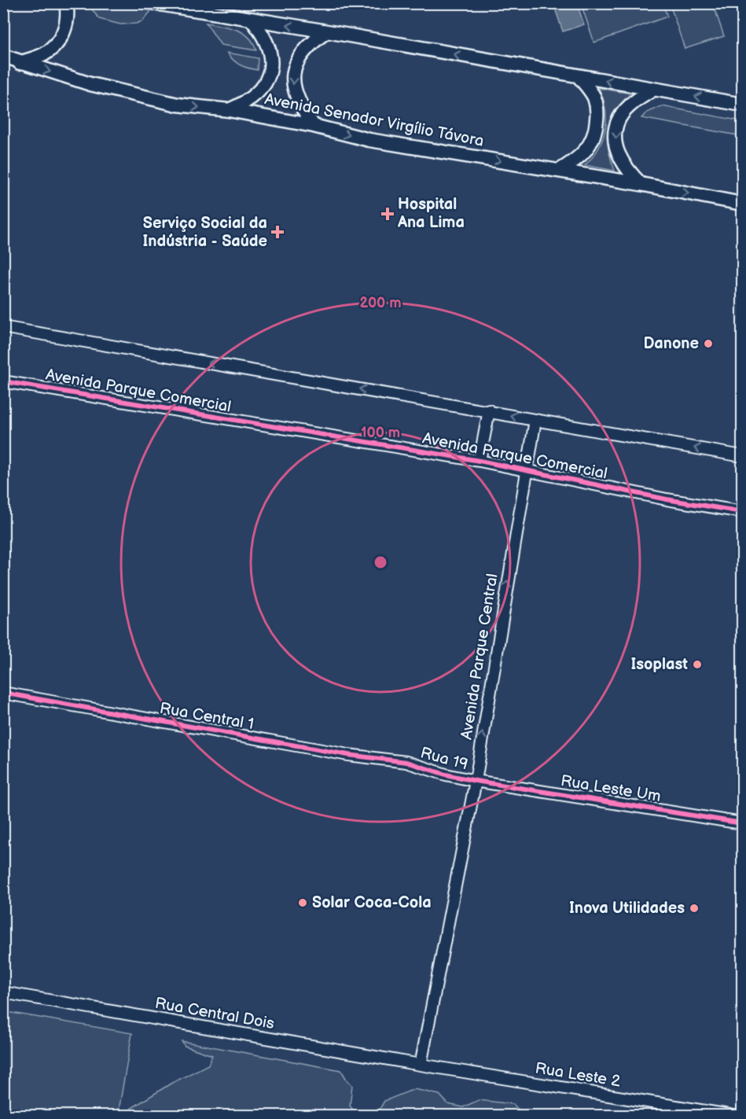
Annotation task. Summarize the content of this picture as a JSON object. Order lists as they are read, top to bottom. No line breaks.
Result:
{"streets":{"main road":["Avenida Senador Virgílio Távora"],"street":["Avenida Parque Comercial","Avenida Parque Central","Rua Central 1","Rua 19","Rua Leste Um","Rua Central Dois","Rua Leste 2"]},"crossings":[["Avenida Parque Comercial","Avenida Parque Central"],["Avenida Parque Central","Rua 19"],["Avenida Parque Central","Rua Leste Um"],["Avenida Parque Central","Rua Central Dois"],["Avenida Parque Central","Rua Leste 2"],["Rua Central 1","Rua 19"],["Rua 19","Rua Leste Um"],["Rua Central Dois","Rua Leste 2"]],"one_way":["Avenida Parque Central"],"places":{"health":["Hospital Ana Lima","Serviço Social da Indústria - Saúde"],"other":["Danone","Isoplast","Solar Coca-Cola","Inova Utilidades"]},"rings":["200 m","100 m"]}
